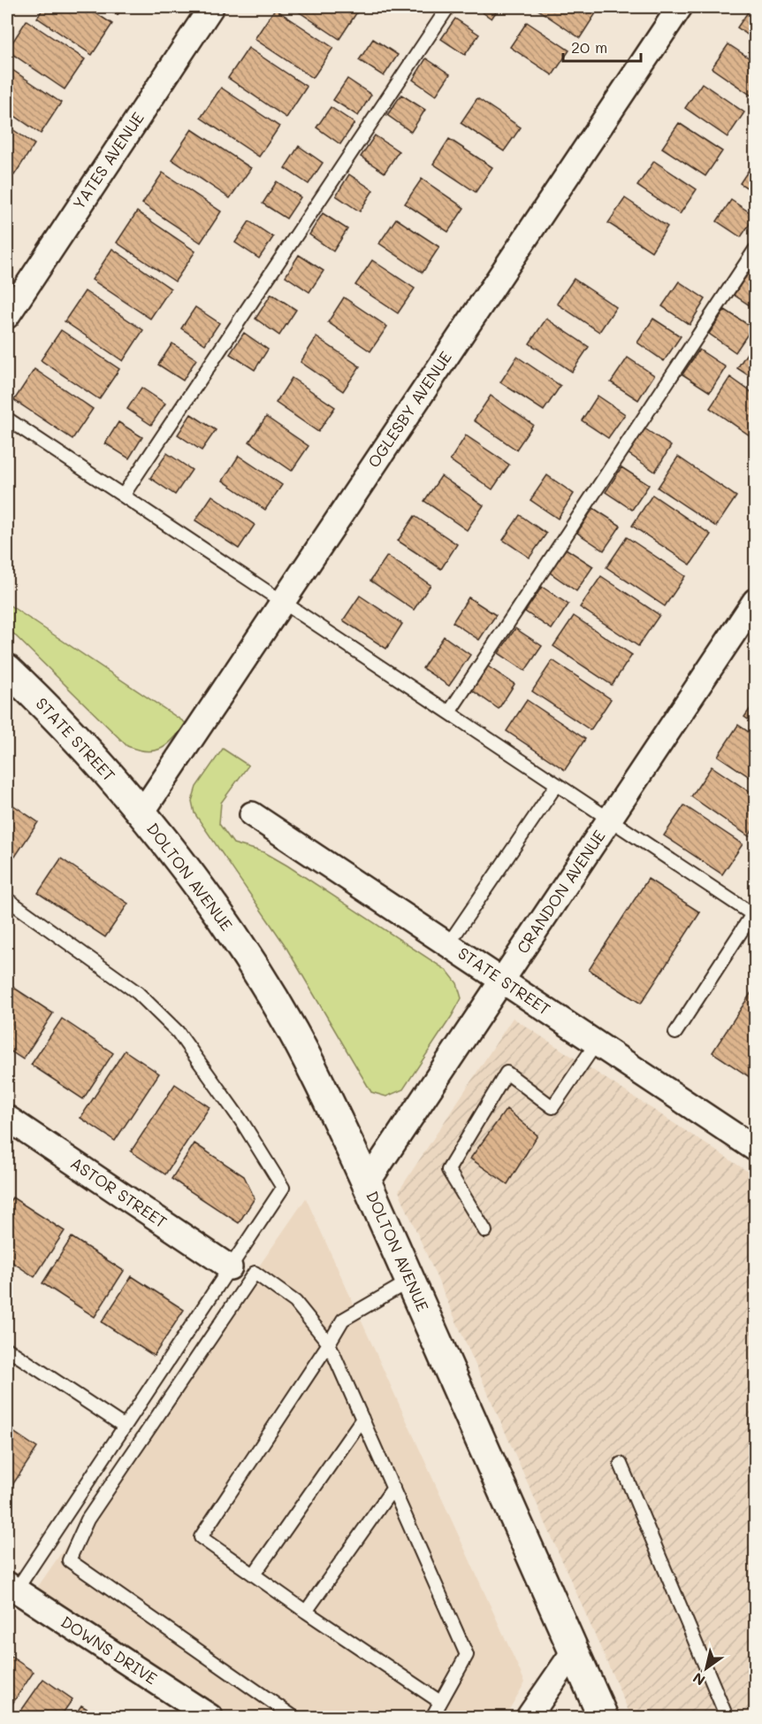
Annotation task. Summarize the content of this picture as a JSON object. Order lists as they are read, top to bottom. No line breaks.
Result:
{"streets":{"street":["YATES AVENUE","OGLESBY AVENUE","STATE STREET","DOLTON AVENUE","CRANDON AVENUE","ASTOR STREET","DOWNS DRIVE"]},"crossings":[["OGLESBY AVENUE","STATE STREET"],["OGLESBY AVENUE","DOLTON AVENUE"],["STATE STREET","DOLTON AVENUE"],["STATE STREET","CRANDON AVENUE"],["DOLTON AVENUE","CRANDON AVENUE"]],"scale_bar":"20 m","north":"bottom left"}
